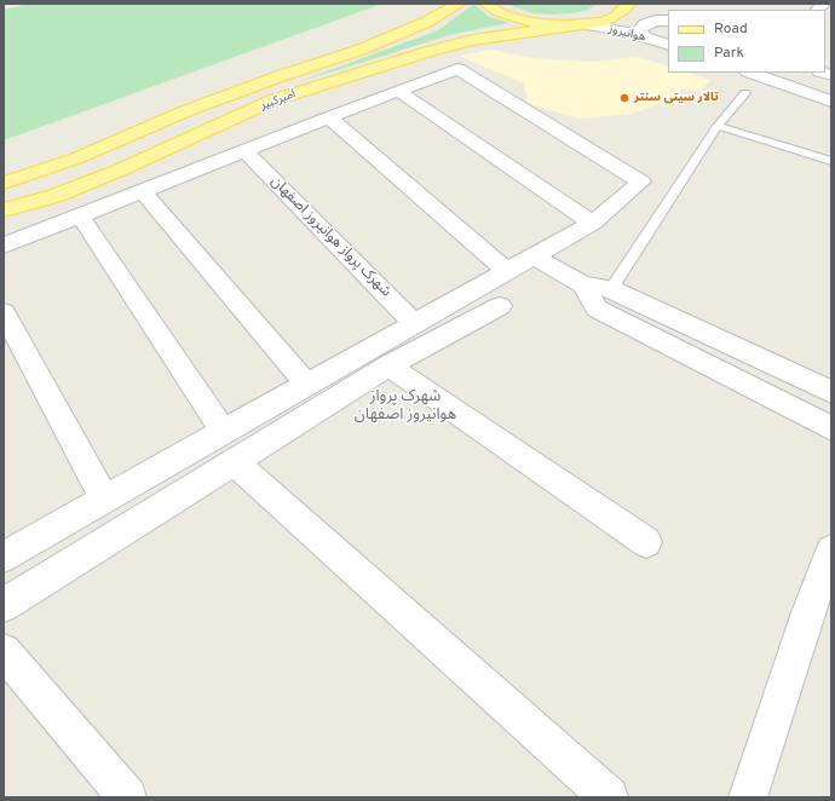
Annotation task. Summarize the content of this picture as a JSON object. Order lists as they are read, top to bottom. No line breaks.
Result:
{"streets":{"main road":["امیرکبیر"],"street":["هوانیروز","شهرک پرواز هوانیروز اصفهان"]},"districts":["شهرک پرواز هوانیروز اصفهان"],"places":["تالار سیتی سنتر"],"legend":["Road","Park"]}
